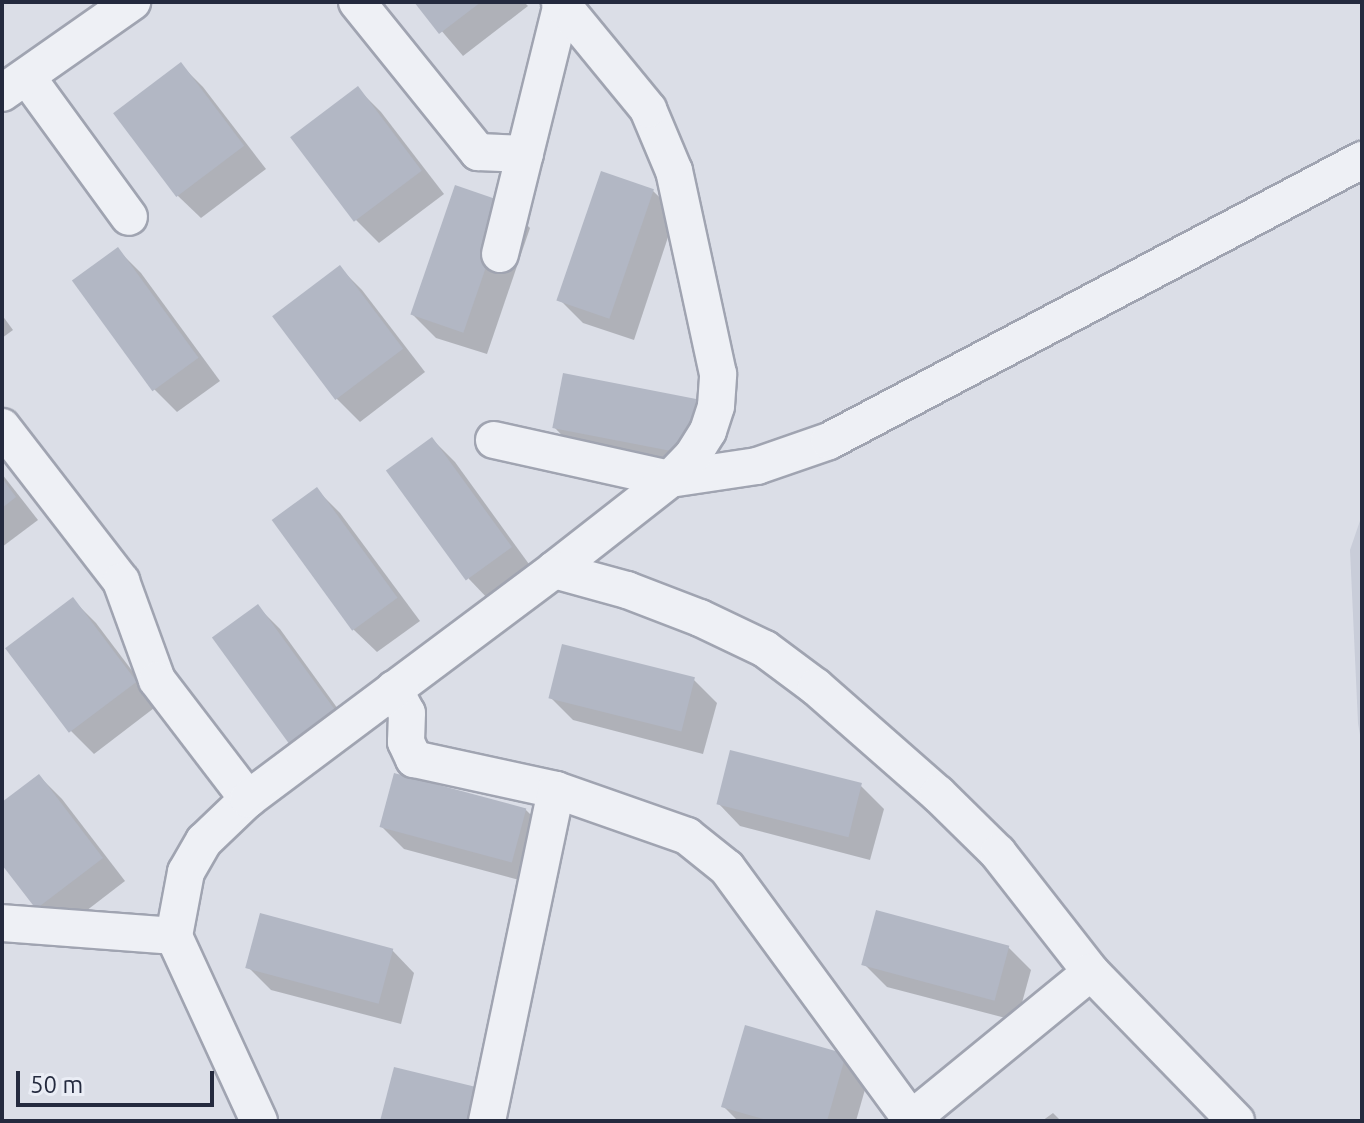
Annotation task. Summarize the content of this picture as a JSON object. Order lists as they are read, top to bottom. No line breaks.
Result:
{"scale_bar":"50 m"}
